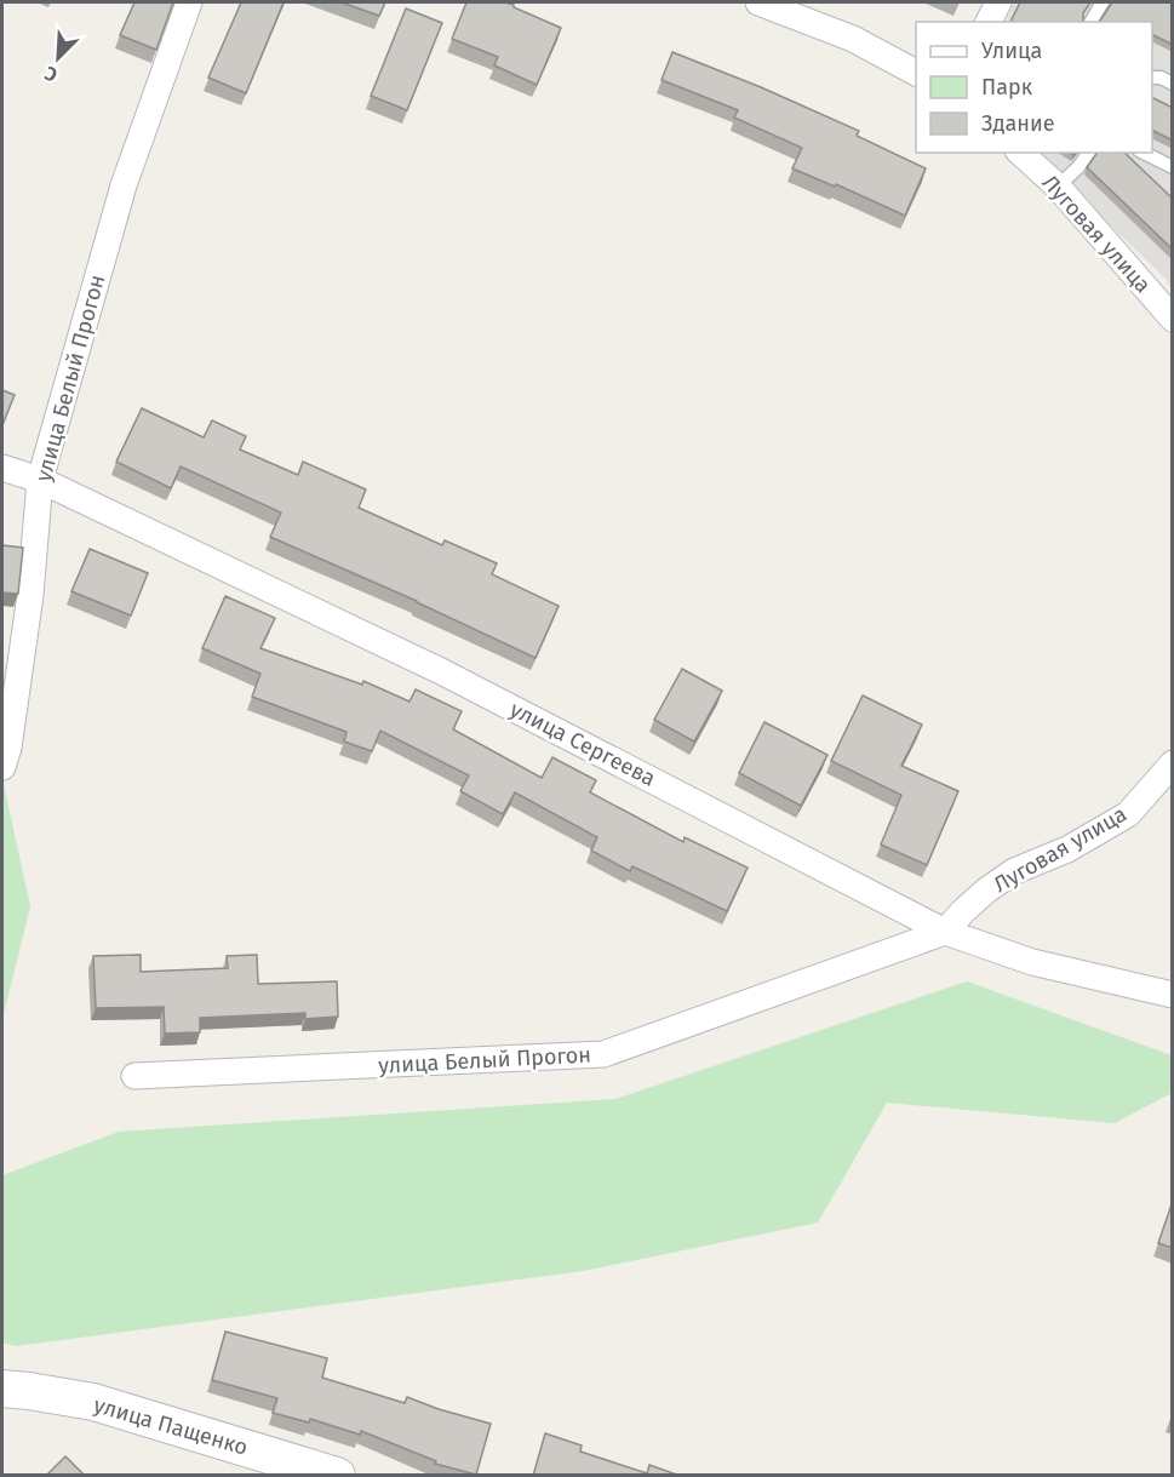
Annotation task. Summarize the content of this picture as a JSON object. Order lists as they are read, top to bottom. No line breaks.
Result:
{"streets":{"street":["Луговая улица","улица Белый Прогон","улица Сергеева","улица Пащенко"]},"crossings":[["Луговая улица","улица Белый Прогон"],["Луговая улица","улица Сергеева"],["улица Белый Прогон","улица Сергеева"]],"legend":["Улица","Парк","Здание"],"north":"bottom left"}
